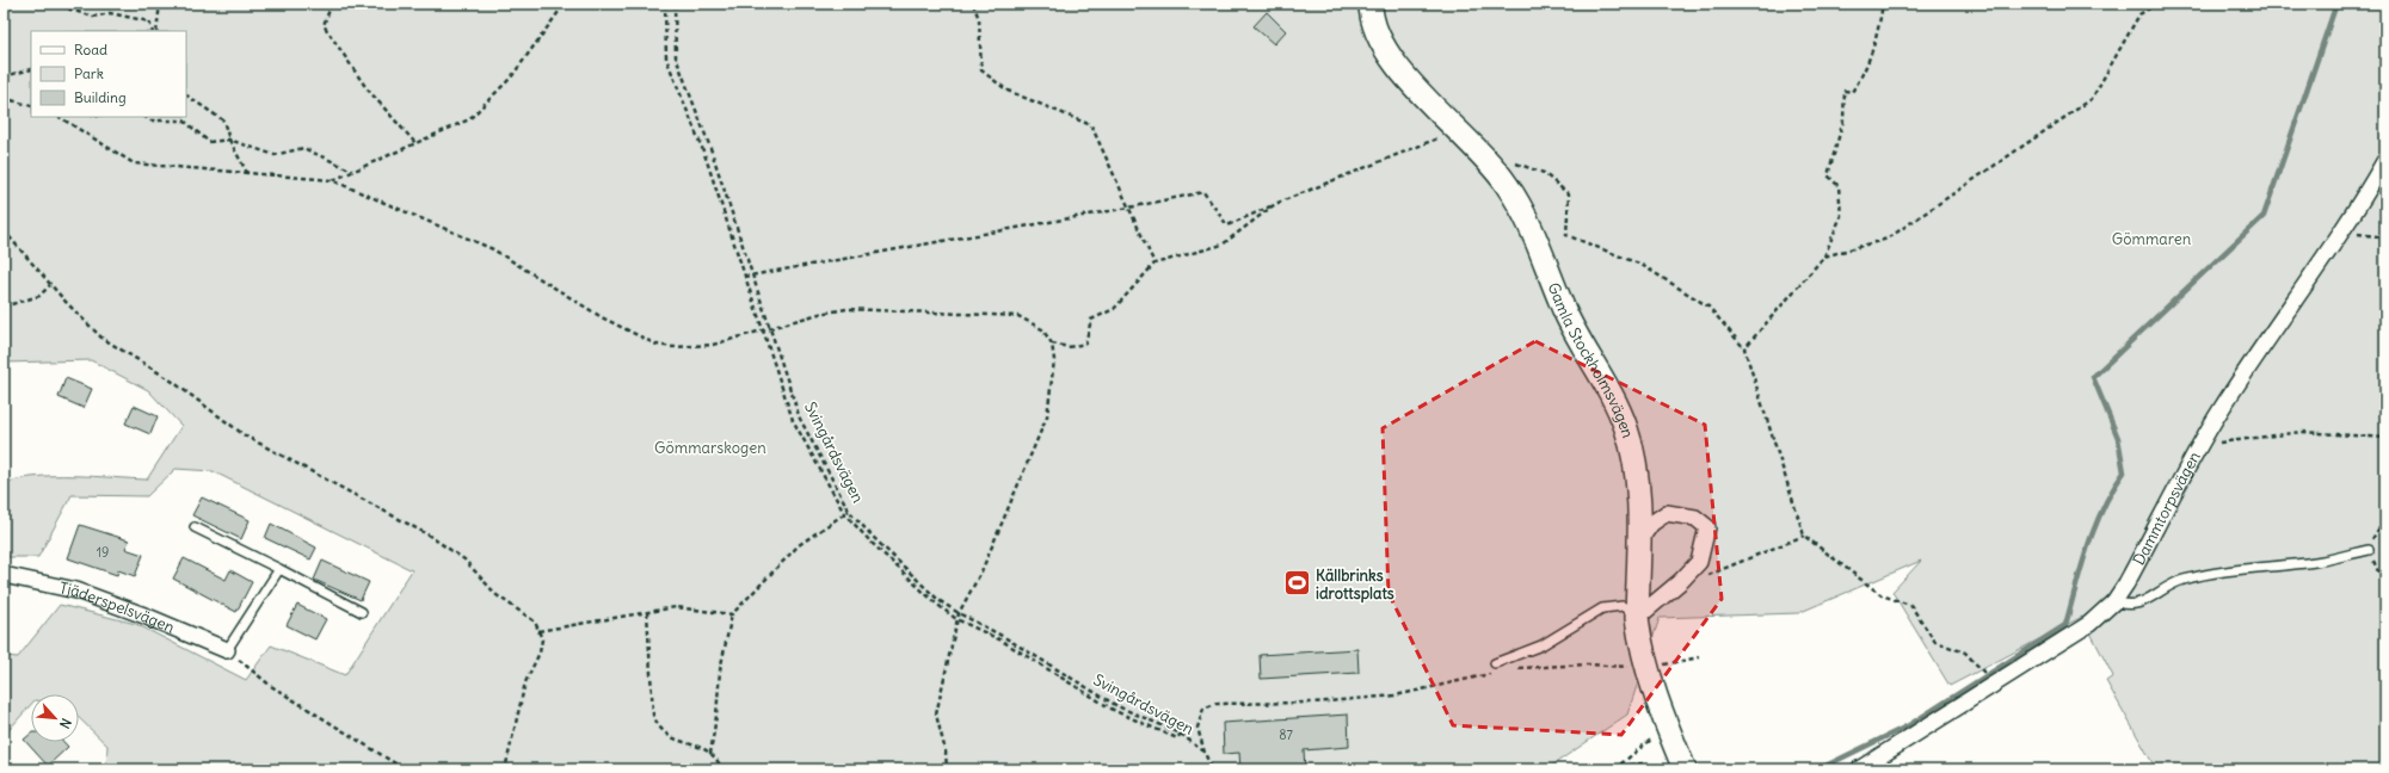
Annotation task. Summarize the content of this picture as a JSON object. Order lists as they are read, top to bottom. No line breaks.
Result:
{"streets":{"street":["Gamla Stockholmsvägen","Dammtorpsvägen","Tjäderspelsvägen"],"path":["Svingårdsvägen"]},"parks":["Gömmaren","Gömmarskogen"],"places":{"sports":["Källbrinks idrottsplats"]},"house_numbers":["19","87"],"legend":["Road","Park","Building"],"north":"bottom right"}
